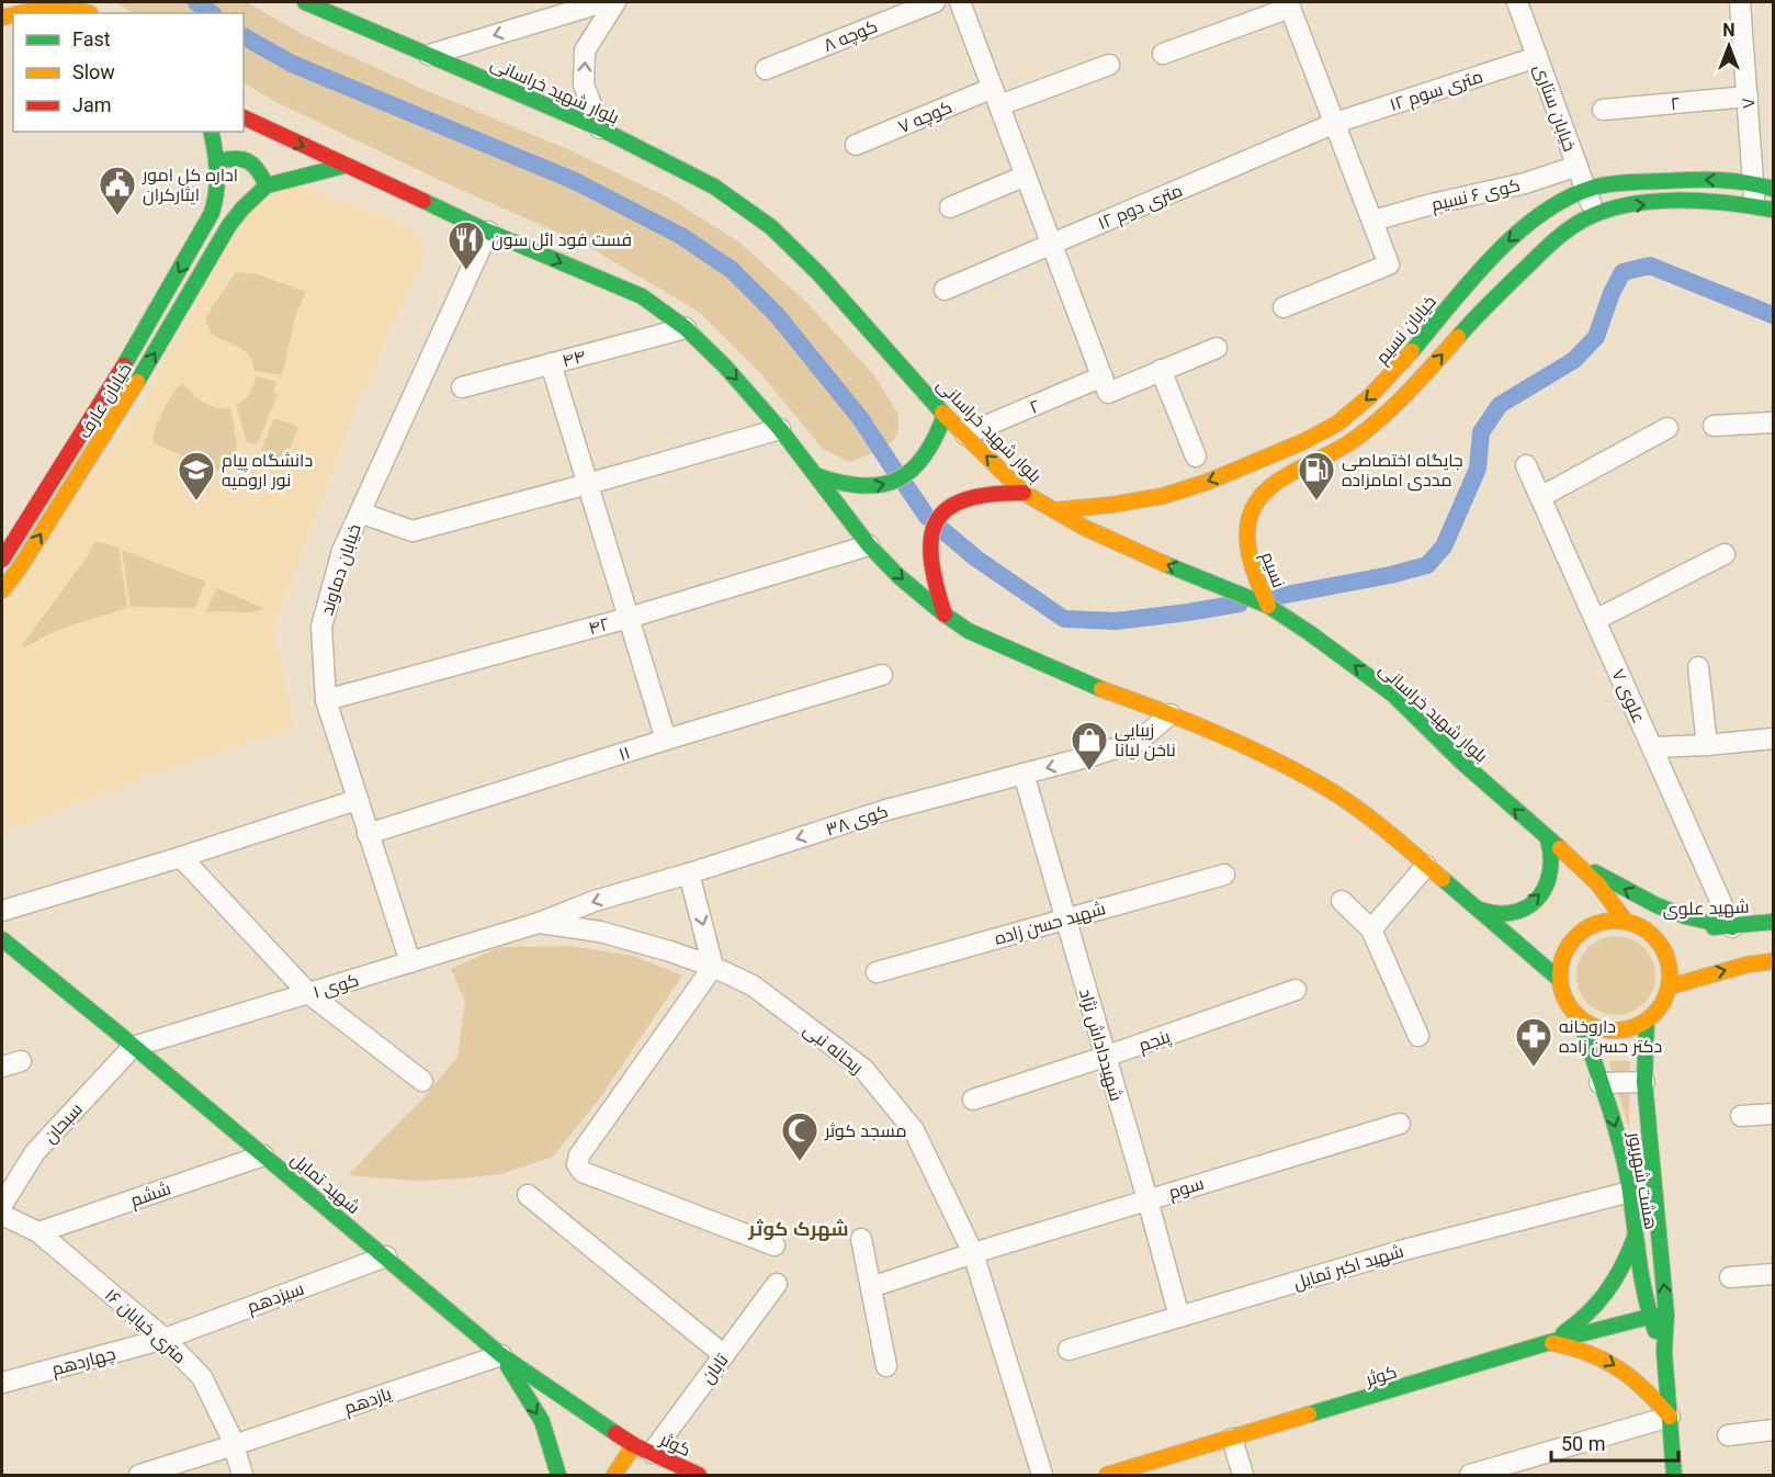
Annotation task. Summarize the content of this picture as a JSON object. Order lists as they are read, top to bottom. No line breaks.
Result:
{"streets":{"main road":["بلوار شهید خراسانی","خیابان نسیم","خیابان عارف","نسیم","شهید علوی","هشت شهریور","شهید تمایل","کوثر"],"street":["کوچه ۸","۱۲ متری سوم","۲","۷","خیابان ستاری","کوچه ۷","کوی ۶ نسیم","۱۲ متری دوم","۴۴","خیابان دماوند","۴۲","علوی ۷","۱۱","کوی ۳۸","شهید حسن زاده","کوی ۱","پنجم","شهیدداداش نژاد","ریحانه نبی","سبحان","سوم","ششم","شهید اکبر تمایل","سیزدهم","۱۶ متری خیابان","چهاردهم","تابان","یازدهم"]},"crossings":[["بلوار شهید خراسانی","۲"],["بلوار شهید خراسانی","خیابان نسیم"],["بلوار شهید خراسانی","نسیم"],["بلوار شهید خراسانی","شهید علوی"],["بلوار شهید خراسانی","هشت شهریور"],["۱۲ متری سوم","خیابان ستاری"],["۱۲ متری سوم","۱۲ متری دوم"],["۲","۷"],["۷","خیابان نسیم"],["خیابان ستاری","کوی ۶ نسیم"],["خیابان ستاری","خیابان نسیم"],["خیابان ستاری","نسیم"],["خیابان دماوند","۴۲"],["خیابان دماوند","۱۱"],["خیابان دماوند","کوی ۱"],["علوی ۷","شهید علوی"],["کوی ۳۸","کوی ۱"],["کوی ۳۸","شهیدداداش نژاد"],["کوی ۳۸","ریحانه نبی"],["شهید علوی","هشت شهریور"],["شهید حسن زاده","شهیدداداش نژاد"],["کوی ۱","ریحانه نبی"],["کوی ۱","سبحان"],["کوی ۱","شهید تمایل"],["پنجم","شهیدداداش نژاد"],["شهیدداداش نژاد","سوم"],["شهیدداداش نژاد","شهید اکبر تمایل"],["ریحانه نبی","سوم"],["سبحان","شهید تمایل"],["هشت شهریور","شهید اکبر تمایل"],["هشت شهریور","کوثر"],["شهید تمایل","ششم"],["شهید تمایل","سیزدهم"],["شهید تمایل","تابان"],["شهید تمایل","کوثر"],["شهید تمایل","یازدهم"],["ششم","۱۶ متری خیابان"],["سیزدهم","۱۶ متری خیابان"],["سیزدهم","چهاردهم"],["۱۶ متری خیابان","چهاردهم"],["۱۶ متری خیابان","یازدهم"],["تابان","کوثر"]],"one_way":["خیابان نسیم","نسیم","کوی ۳۸"],"districts":["شهرک کوثر"],"places":{"public building":["اداره کل امور ایثارکران"],"restaurant":["فست فود ائل سون"],"school or university":["دانشگاه پیام نور ارومیه"],"fuel station":["جایگاه اختصاصی مددی امامزاده"],"shop":["زیبایی ناخن لیانا"],"pharmacy":["داروخانه دکتر حسن زاده"],"mosque":["مسجد کوثر"]},"legend":["Fast","Slow","Jam"],"scale_bar":"50 m","north":"top"}
